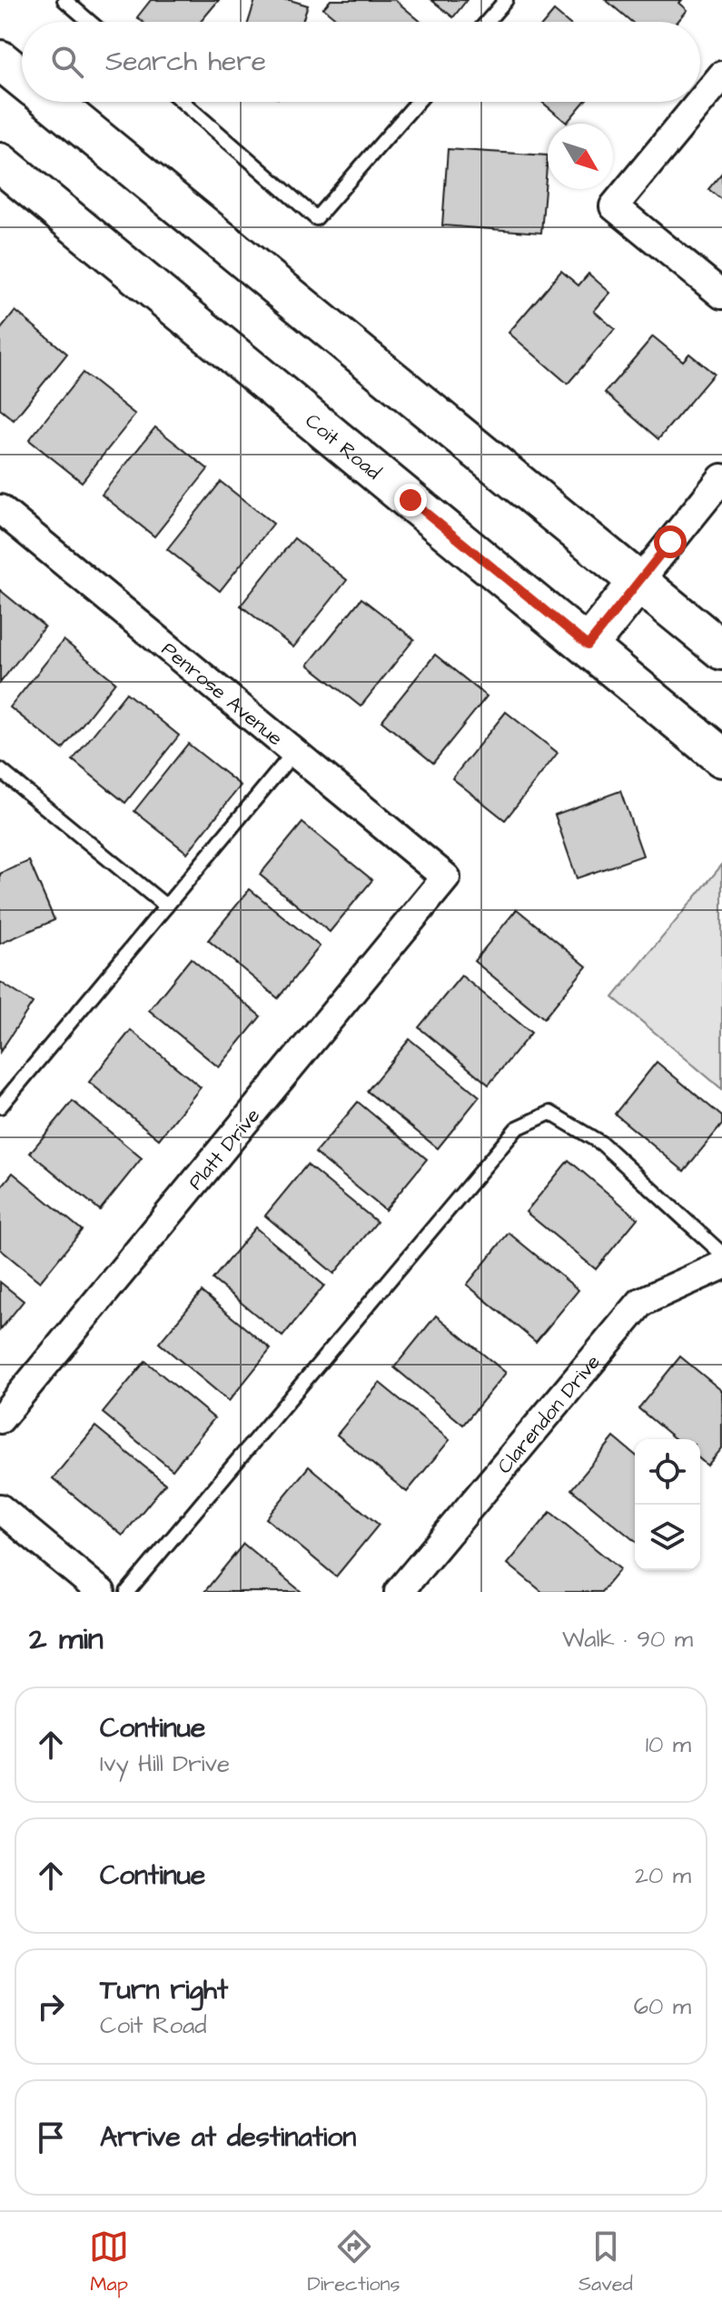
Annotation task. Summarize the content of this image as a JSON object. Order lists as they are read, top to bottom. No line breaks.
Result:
{"streets":{"main road":["Coit Road"],"street":["Penrose Avenue","Platt Drive","Clarendon Drive"]},"crossings":[["Penrose Avenue","Platt Drive"]],"north":"bottom right","page":{"search":"Search here","heading":["2 min","Walk · 90 m"],"list":[["Continue","Ivy Hill Drive","10 m"],["Continue","20 m"],["Turn right","Coit Road","60 m"],"Arrive at destination"],"nav":["Map","Directions","Saved"]}}
